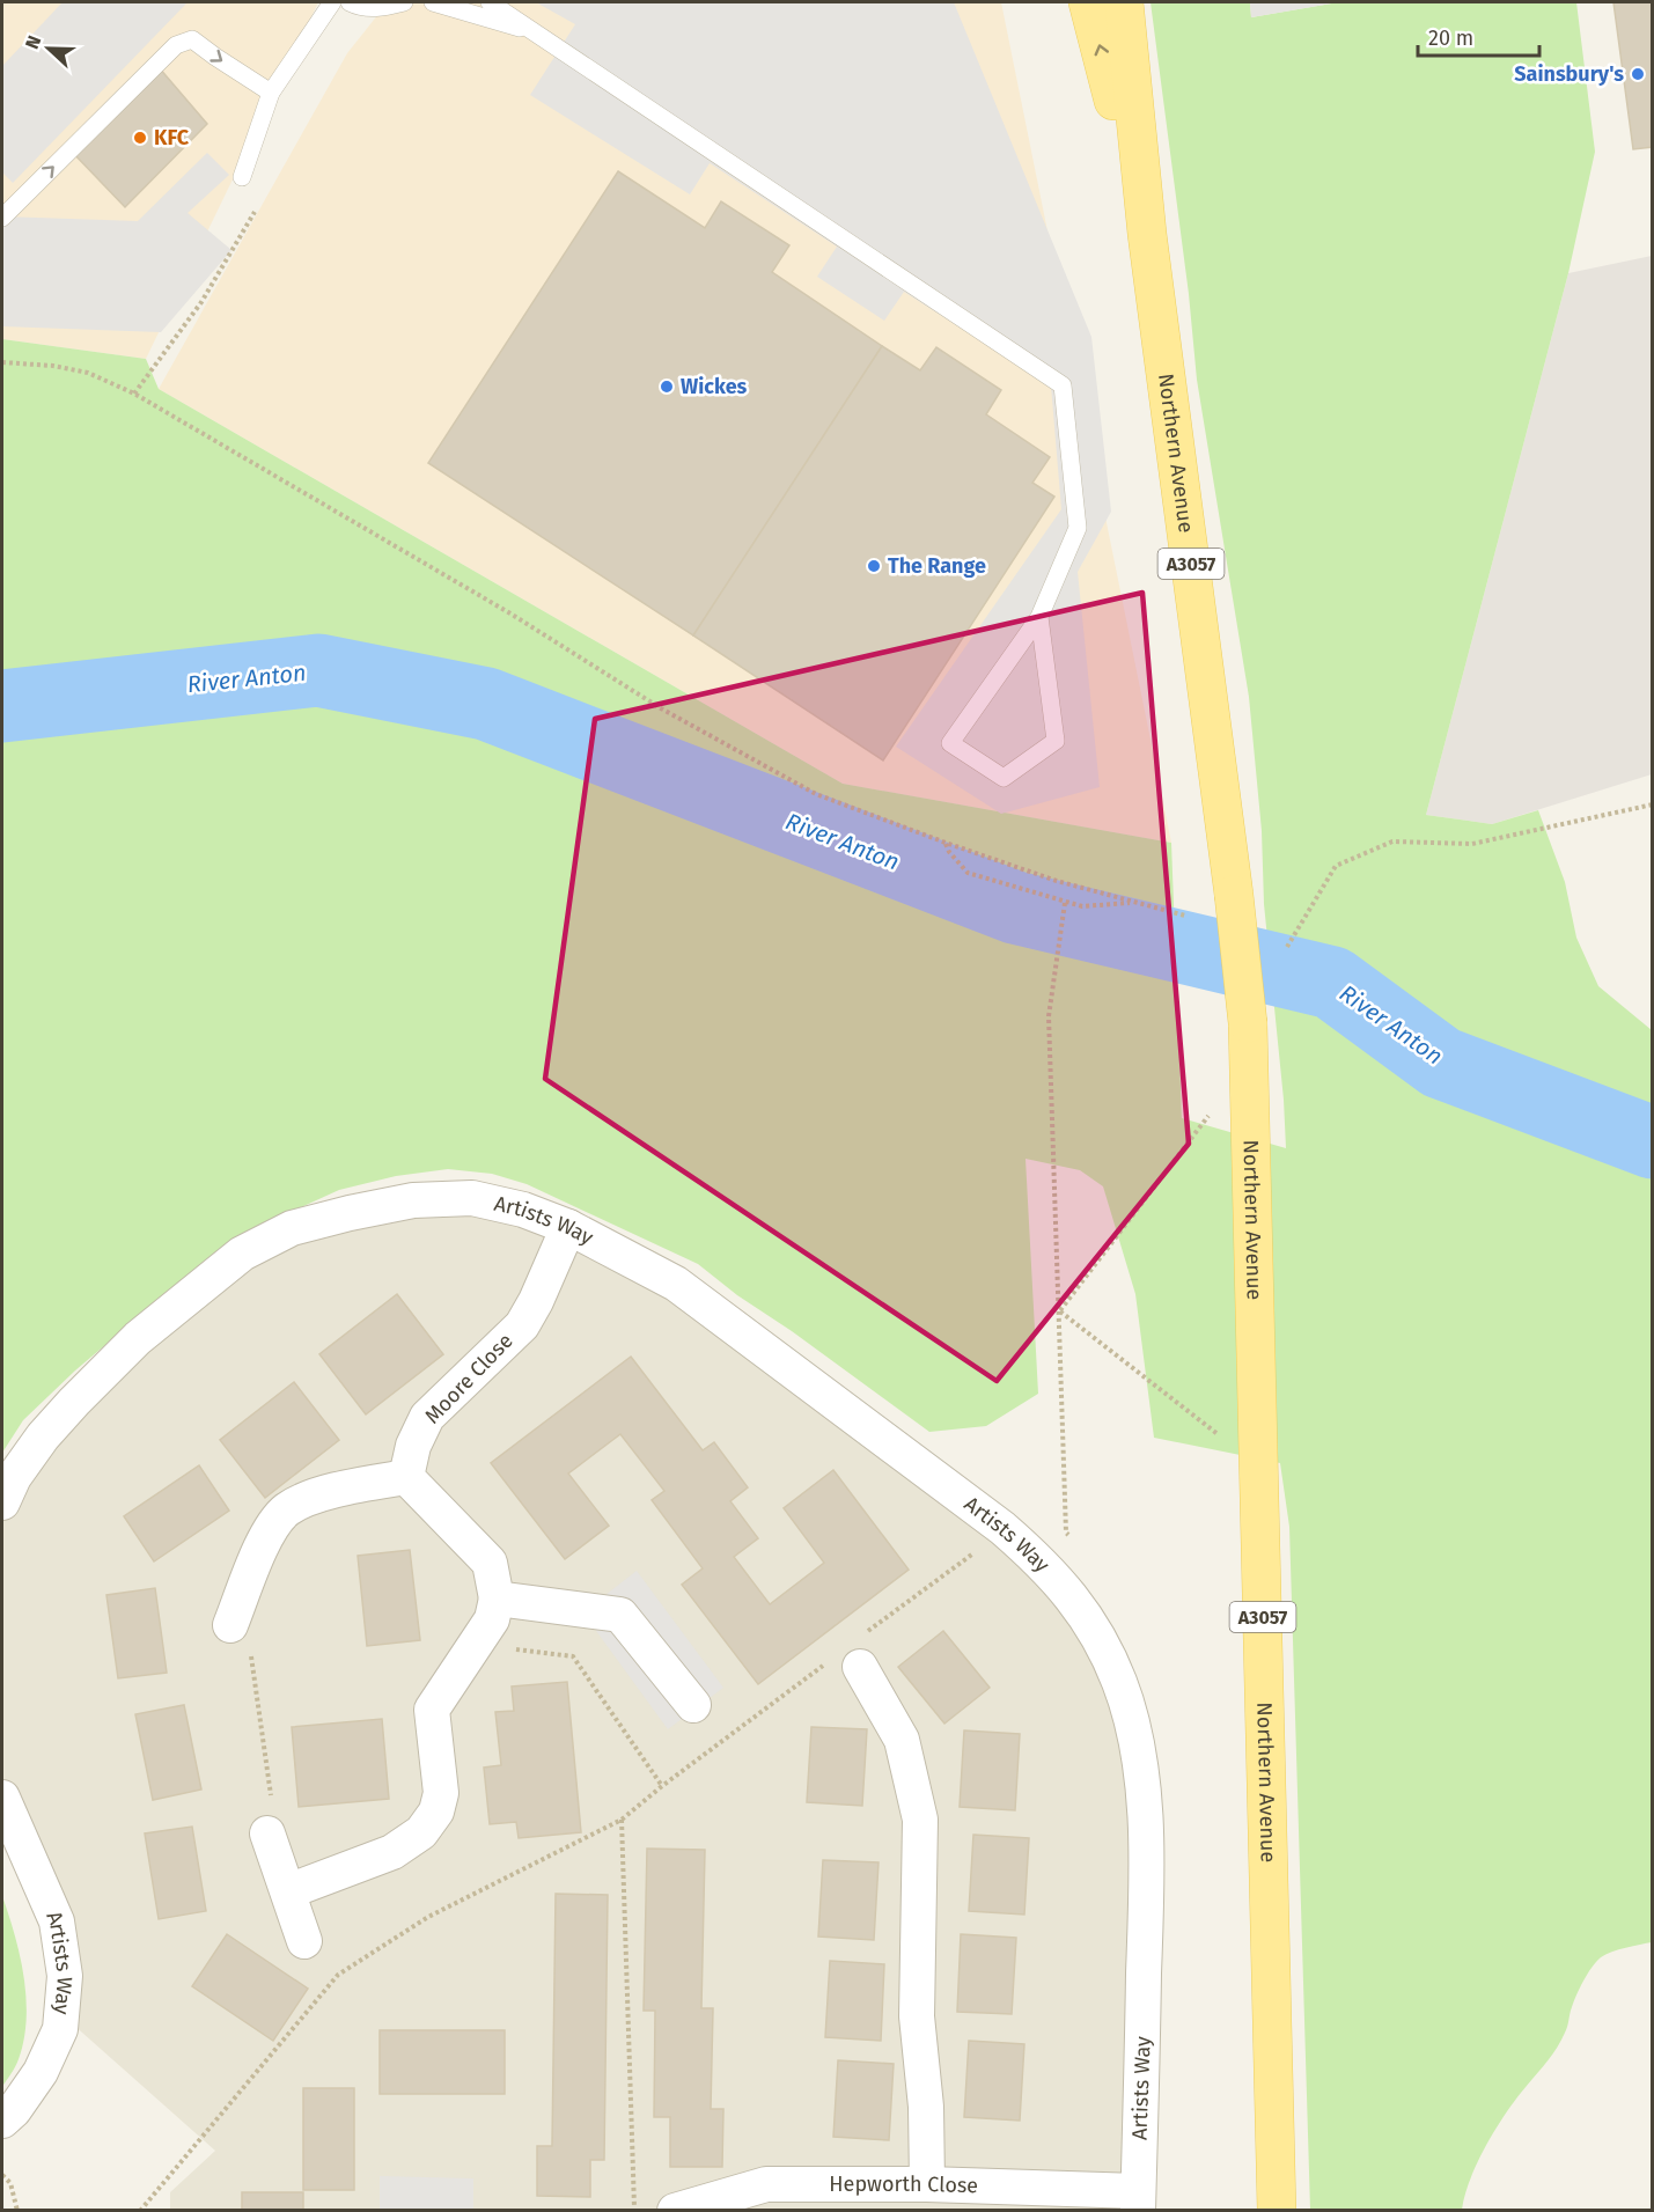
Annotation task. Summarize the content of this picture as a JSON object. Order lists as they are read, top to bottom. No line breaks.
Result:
{"streets":{"main road":["Northern Avenue","A3057"],"street":["Artists Way","Moore Close","Hepworth Close"]},"crossings":[["Artists Way","Moore Close"],["Artists Way","Hepworth Close"]],"water":["River Anton"],"places":["Sainsbury's","KFC","Wickes","The Range"],"scale_bar":"20 m","north":"left"}
